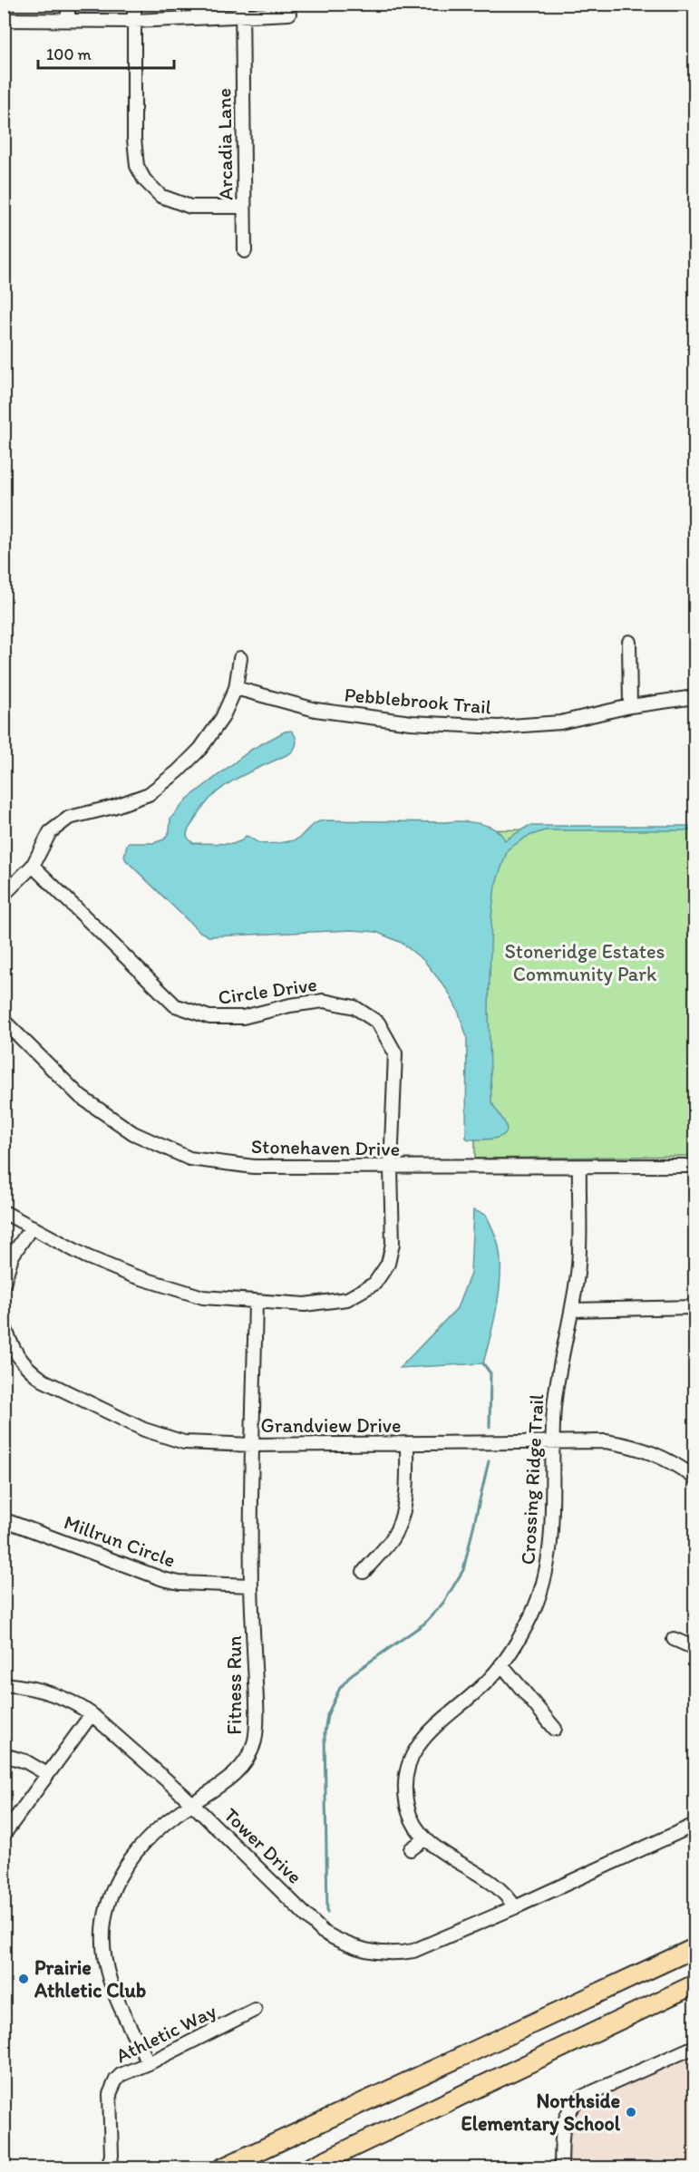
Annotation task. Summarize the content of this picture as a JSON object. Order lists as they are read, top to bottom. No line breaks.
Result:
{"streets":{"street":["Arcadia Lane","Pebblebrook Trail","Circle Drive","Stonehaven Drive","Grandview Drive","Crossing Ridge Trail","Millrun Circle","Fitness Run","Tower Drive","Athletic Way"]},"crossings":[["Circle Drive","Stonehaven Drive"],["Circle Drive","Fitness Run"],["Stonehaven Drive","Crossing Ridge Trail"],["Grandview Drive","Crossing Ridge Trail"],["Grandview Drive","Fitness Run"],["Millrun Circle","Fitness Run"],["Fitness Run","Tower Drive"],["Fitness Run","Athletic Way"]],"parks":["Stoneridge Estates Community Park"],"places":["Prairie Athletic Club","Northside Elementary School"],"scale_bar":"100 m"}
